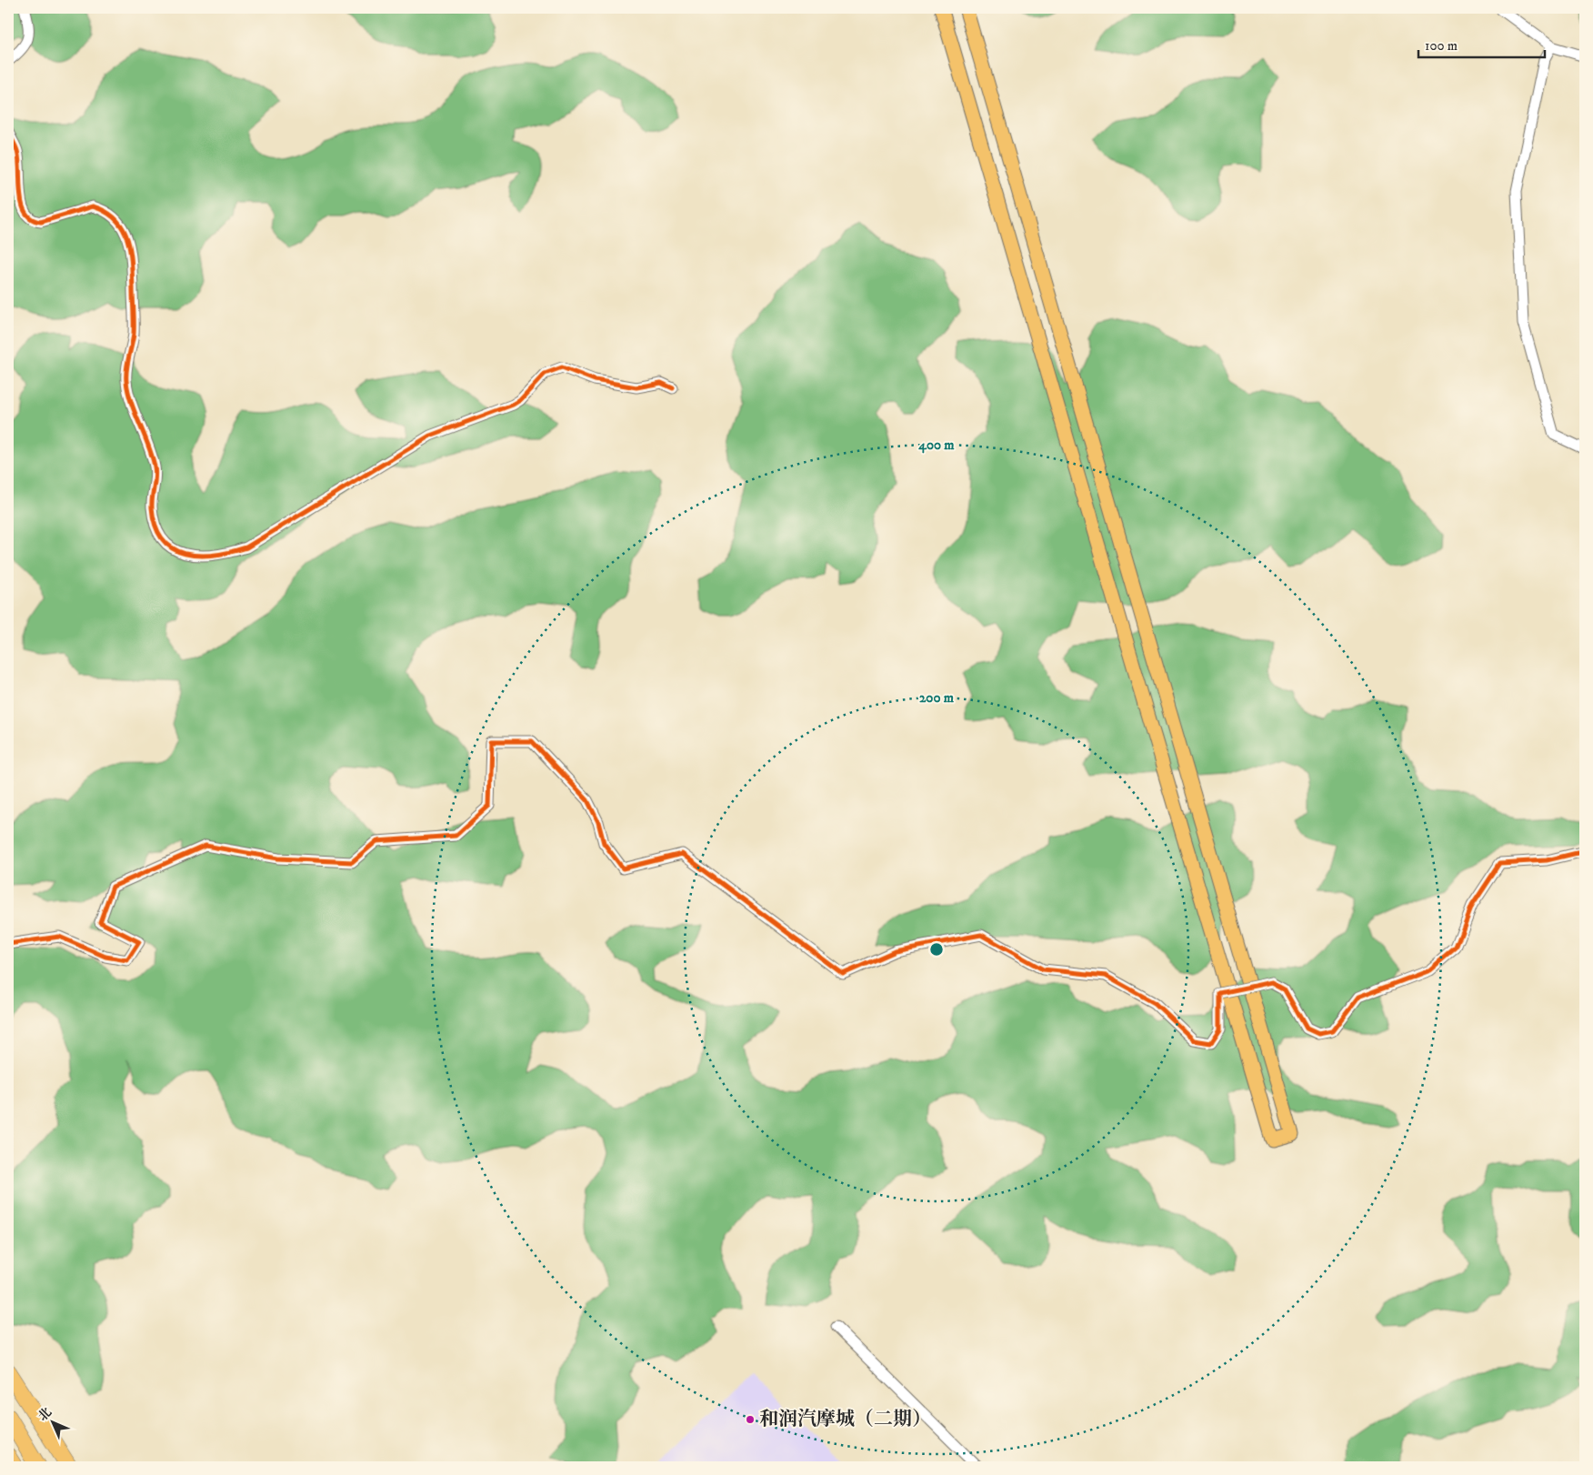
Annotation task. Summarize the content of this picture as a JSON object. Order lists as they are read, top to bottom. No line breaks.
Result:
{"places":["和润汽摩城（二期）"],"scale_bar":"100 m","north":"top left","rings":["400 m","200 m"]}
